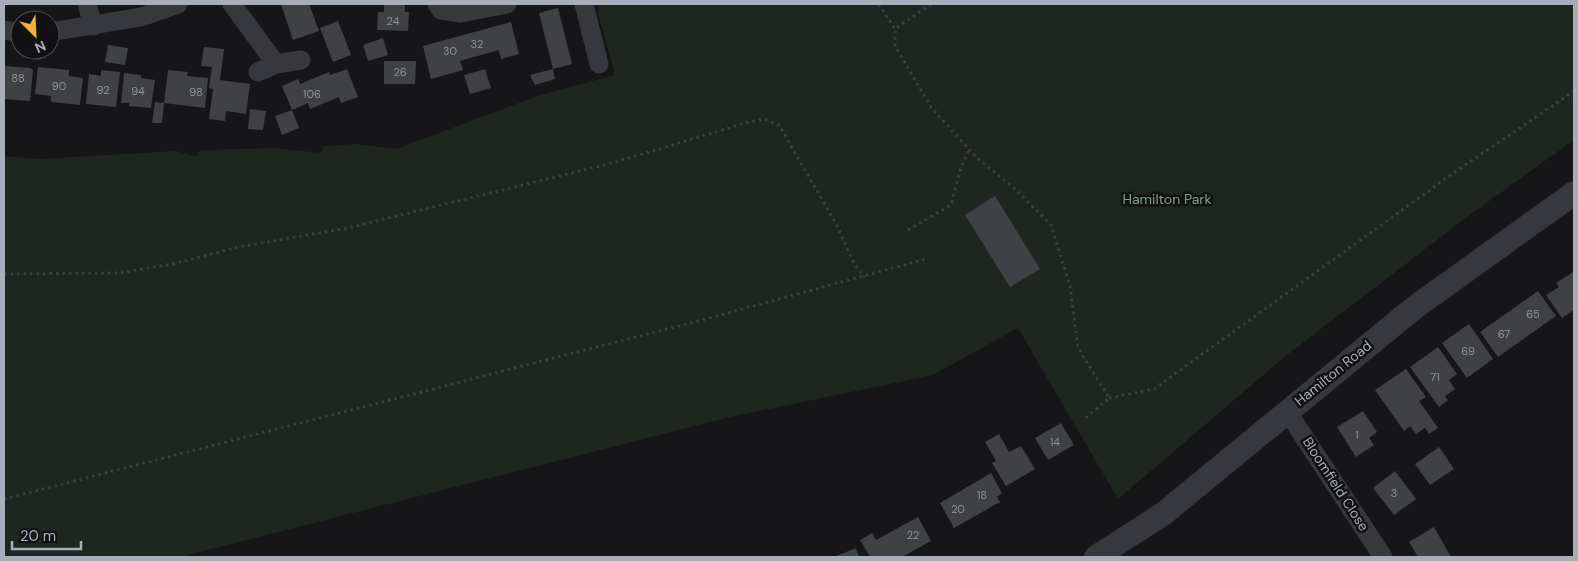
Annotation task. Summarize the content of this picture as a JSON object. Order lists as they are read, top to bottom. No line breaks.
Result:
{"streets":{"street":["Hamilton Road","Bloomfield Close"]},"crossings":[["Hamilton Road","Bloomfield Close"]],"parks":["Hamilton Park"],"house_numbers":["24","32","30","26","88","90","92","94","98","106","65","67","69","71","1","14","3","18","20","22"],"scale_bar":"20 m","north":"bottom right"}
